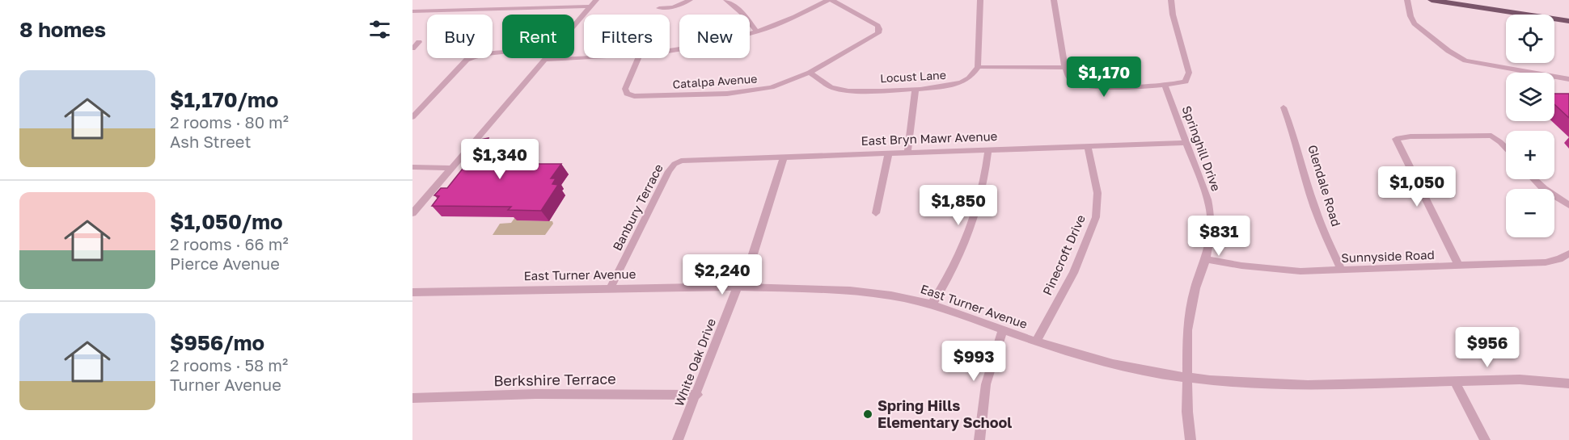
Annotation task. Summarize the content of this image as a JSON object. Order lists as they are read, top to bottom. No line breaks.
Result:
{"streets":{"street":["Locust Lane","Catalpa Avenue","East Bryn Mawr Avenue","Springhill Drive","Glendale Road","Banbury Terrace","Pinecroft Drive","Sunnyside Road","East Turner Avenue","White Oak Drive","Berkshire Terrace"]},"crossings":[["Locust Lane","Catalpa Avenue"],["East Bryn Mawr Avenue","Springhill Drive"],["East Bryn Mawr Avenue","Banbury Terrace"],["East Bryn Mawr Avenue","Pinecroft Drive"],["East Bryn Mawr Avenue","White Oak Drive"],["Springhill Drive","Sunnyside Road"],["Springhill Drive","East Turner Avenue"],["Glendale Road","Sunnyside Road"],["Banbury Terrace","East Turner Avenue"],["Pinecroft Drive","East Turner Avenue"],["East Turner Avenue","White Oak Drive"],["White Oak Drive","Berkshire Terrace"]],"places":["Spring Hills Elementary School"],"page":{"heading":"8 homes","map_buttons":["+","−"],"chip":["Buy","Rent","Filters","New"],"price":["$1,170","$1,340","$1,050","$1,850","$831","$2,240","$956","$993"],"list":[{"name":"$1,170/mo","note":"2 rooms · 80 m² · Ash Street"},{"name":"$1,050/mo","note":"2 rooms · 66 m² · Pierce Avenue"},{"name":"$956/mo","note":"2 rooms · 58 m² · Turner Avenue"}]}}
